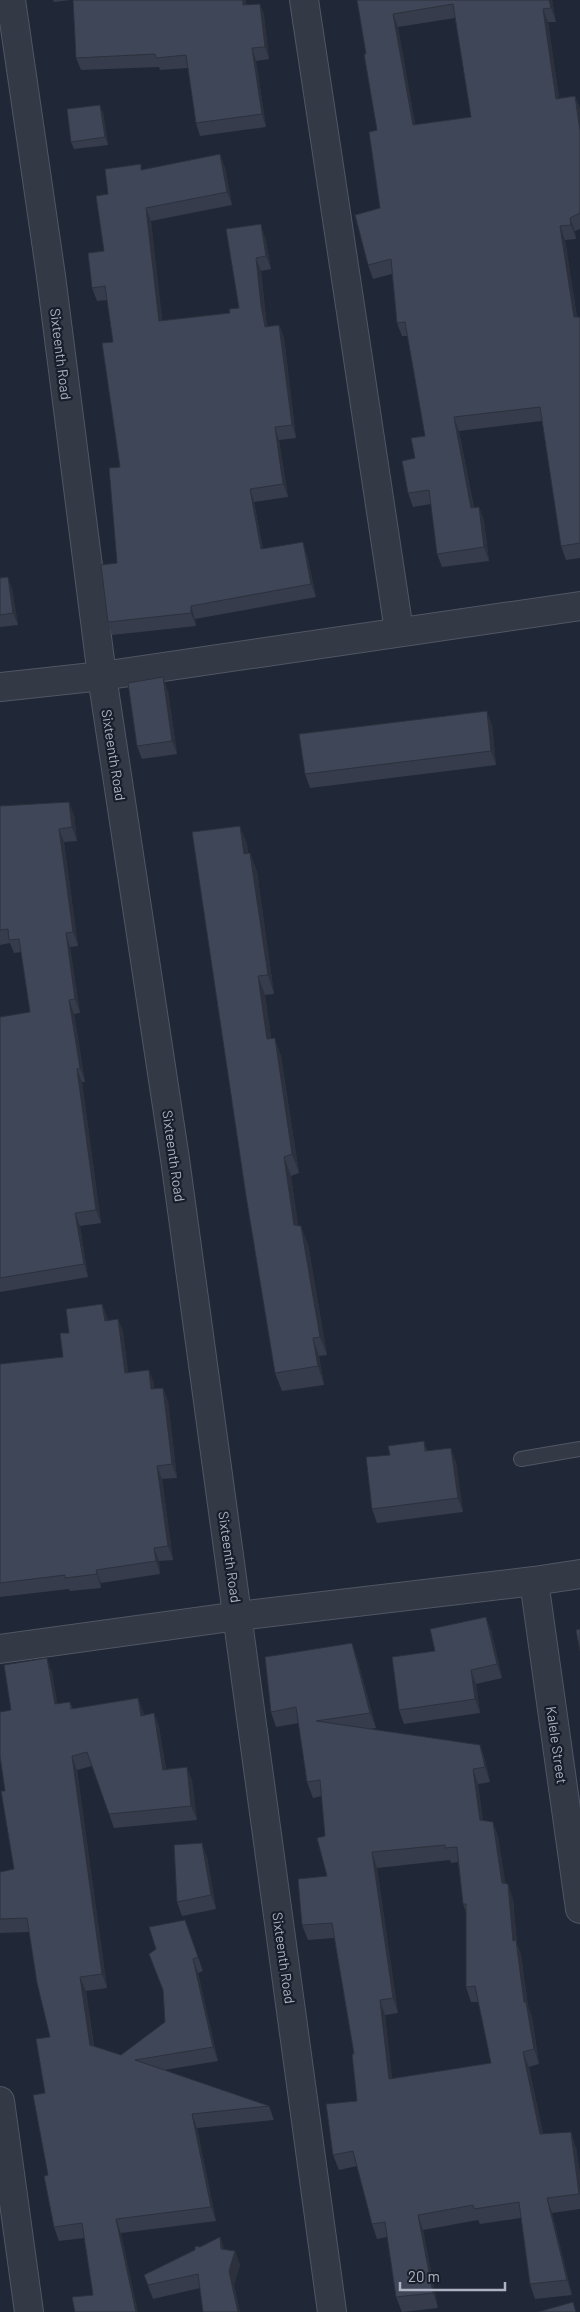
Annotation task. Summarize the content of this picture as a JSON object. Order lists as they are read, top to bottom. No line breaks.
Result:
{"streets":{"street":["Sixteenth Road","Kalele Street"]},"scale_bar":"20 m"}
